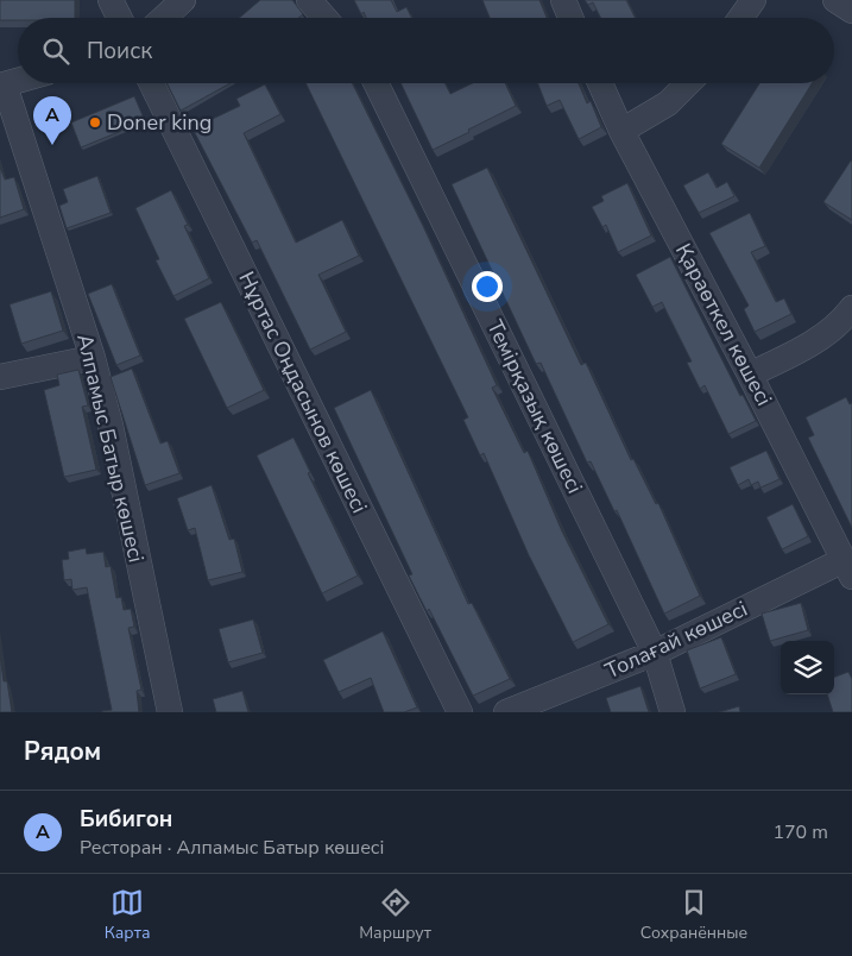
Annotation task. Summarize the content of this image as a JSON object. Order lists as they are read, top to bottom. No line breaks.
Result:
{"streets":{"street":["Қараөткел көшесі","Нұртас Оңдасынов көшесі","Темірқазық көшесі","Алпамыс Батыр көшесі","Толағай көшесі"]},"crossings":[["Қараөткел көшесі","Толағай көшесі"],["Темірқазық көшесі","Толағай көшесі"]],"places":["Doner king"],"page":{"search":"Поиск","pins":"A","heading":"Рядом","list":[{"mark":"A","name":"Бибигон","note":"Ресторан · Алпамыс Батыр көшесі","value":"170 m"}],"nav":["Карта","Маршрут","Сохранённые"]}}
